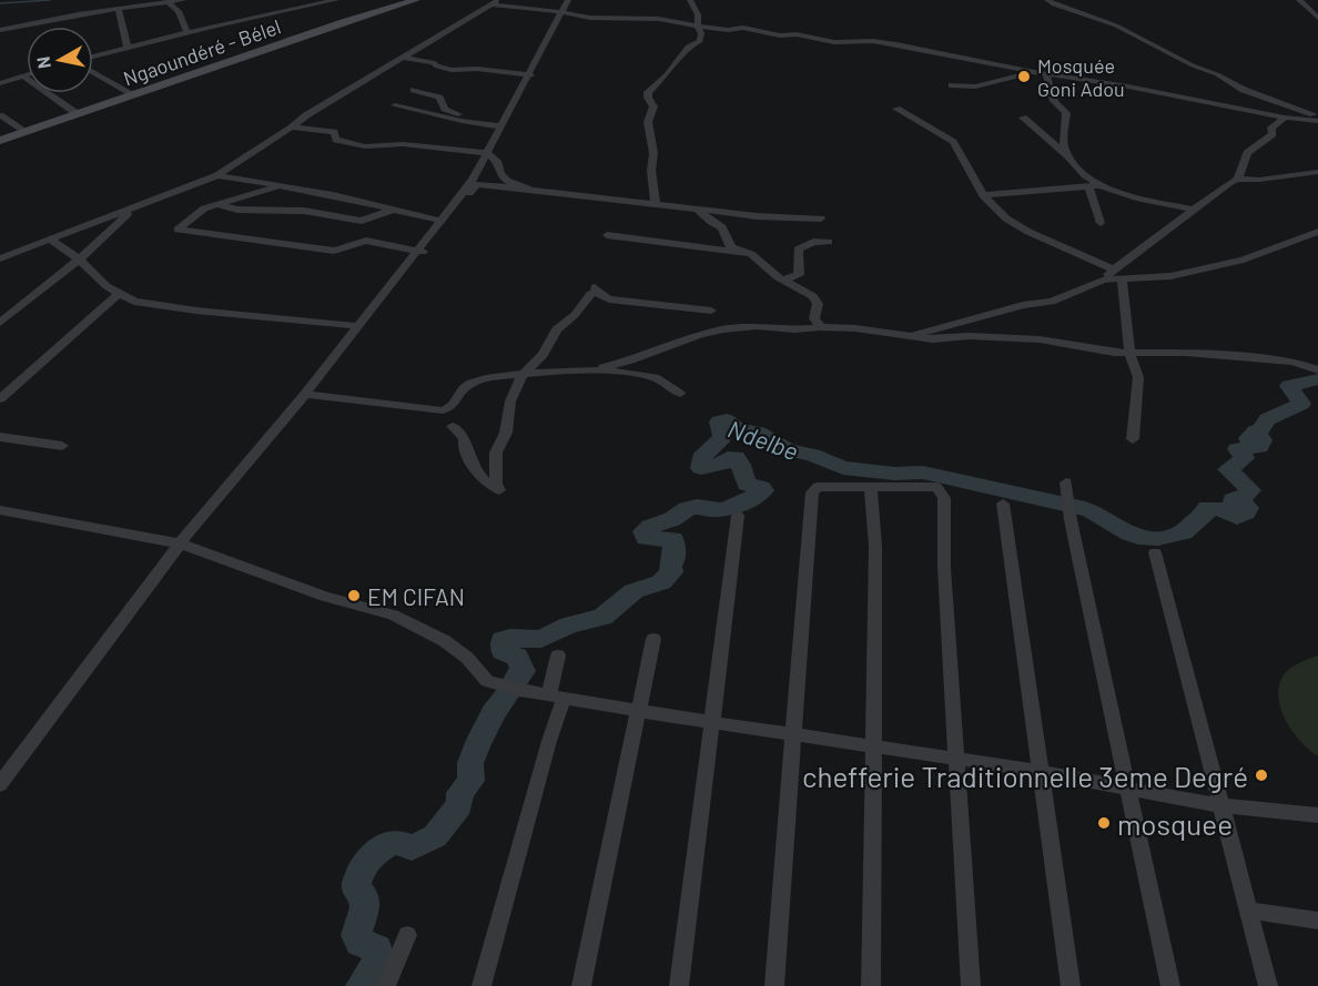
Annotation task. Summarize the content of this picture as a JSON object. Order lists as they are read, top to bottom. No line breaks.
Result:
{"streets":{"main road":["Ngaoundéré - Bélel"]},"water":["Ndelbe"],"places":["Mosquée Goni Adou","EM CIFAN","chefferie Traditionnelle 3eme Degré","mosquee"],"north":"left"}
